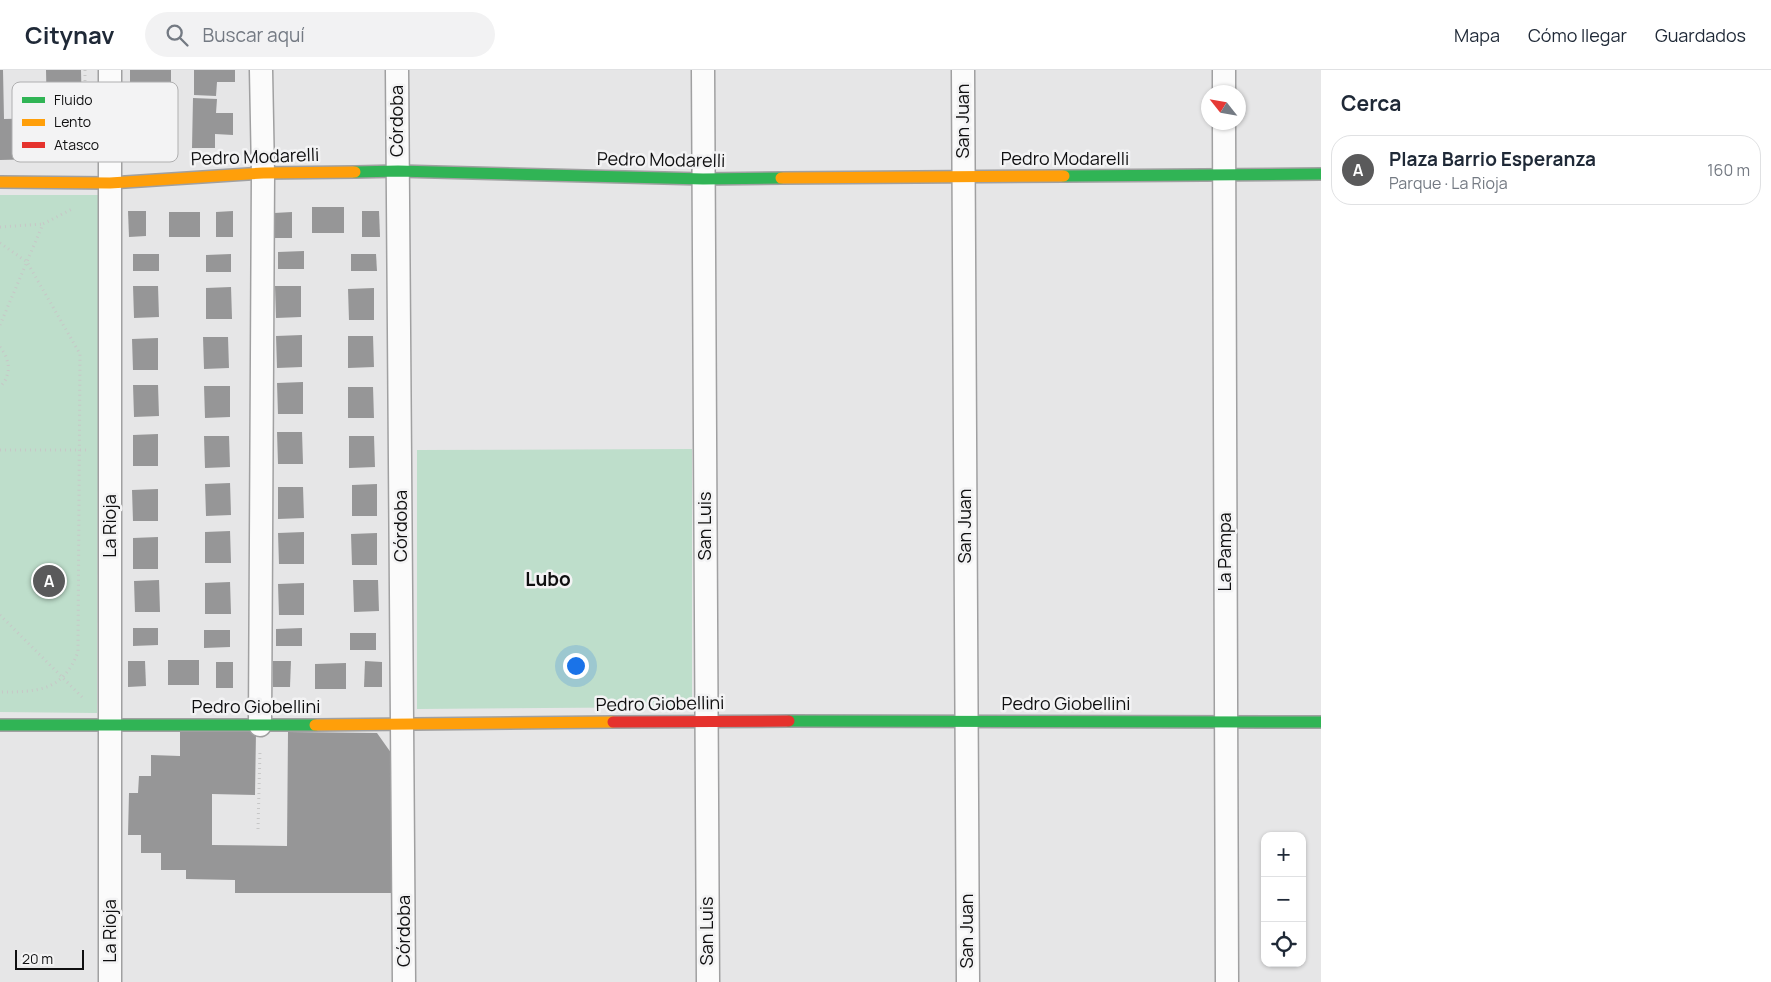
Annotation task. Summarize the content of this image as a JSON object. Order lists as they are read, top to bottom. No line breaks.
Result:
{"streets":{"street":["Córdoba","San Juan","Pedro Modarelli","La Rioja","San Luis","La Pampa","Pedro Giobellini"]},"crossings":[["Córdoba","Pedro Modarelli"],["Córdoba","Pedro Giobellini"],["San Juan","Pedro Modarelli"],["San Juan","Pedro Giobellini"],["Pedro Modarelli","La Rioja"],["Pedro Modarelli","San Luis"],["Pedro Modarelli","La Pampa"],["La Rioja","Pedro Giobellini"],["San Luis","Pedro Giobellini"],["La Pampa","Pedro Giobellini"]],"districts":["Lubo"],"legend":["Fluido","Lento","Atasco"],"scale_bar":"20 m","north":"top left","page":{"header":"Citynav","search":"Buscar aquí","nav":["Mapa","Cómo llegar","Guardados"],"heading":"Cerca","list":[{"mark":"A","name":"Plaza Barrio Esperanza","note":"Parque · La Rioja","value":"160 m"}],"pins":"A","map_buttons":["+","−"],"scale":"20 m"}}
